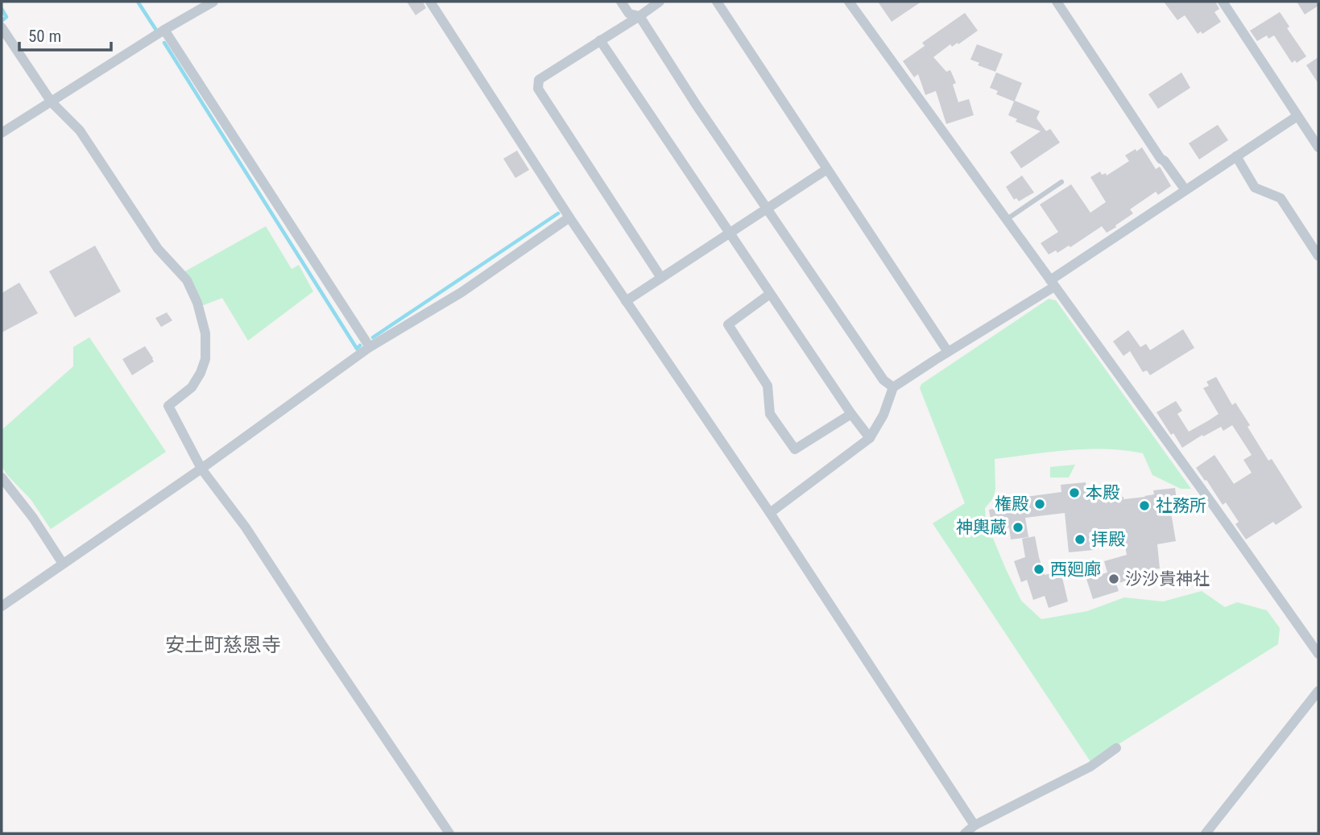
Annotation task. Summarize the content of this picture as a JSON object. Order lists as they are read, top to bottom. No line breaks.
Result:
{"districts":["安土町慈恩寺"],"places":["本殿","権殿","社務所","神輿蔵","拝殿","西廻廊","沙沙貴神社"],"scale_bar":"50 m"}
